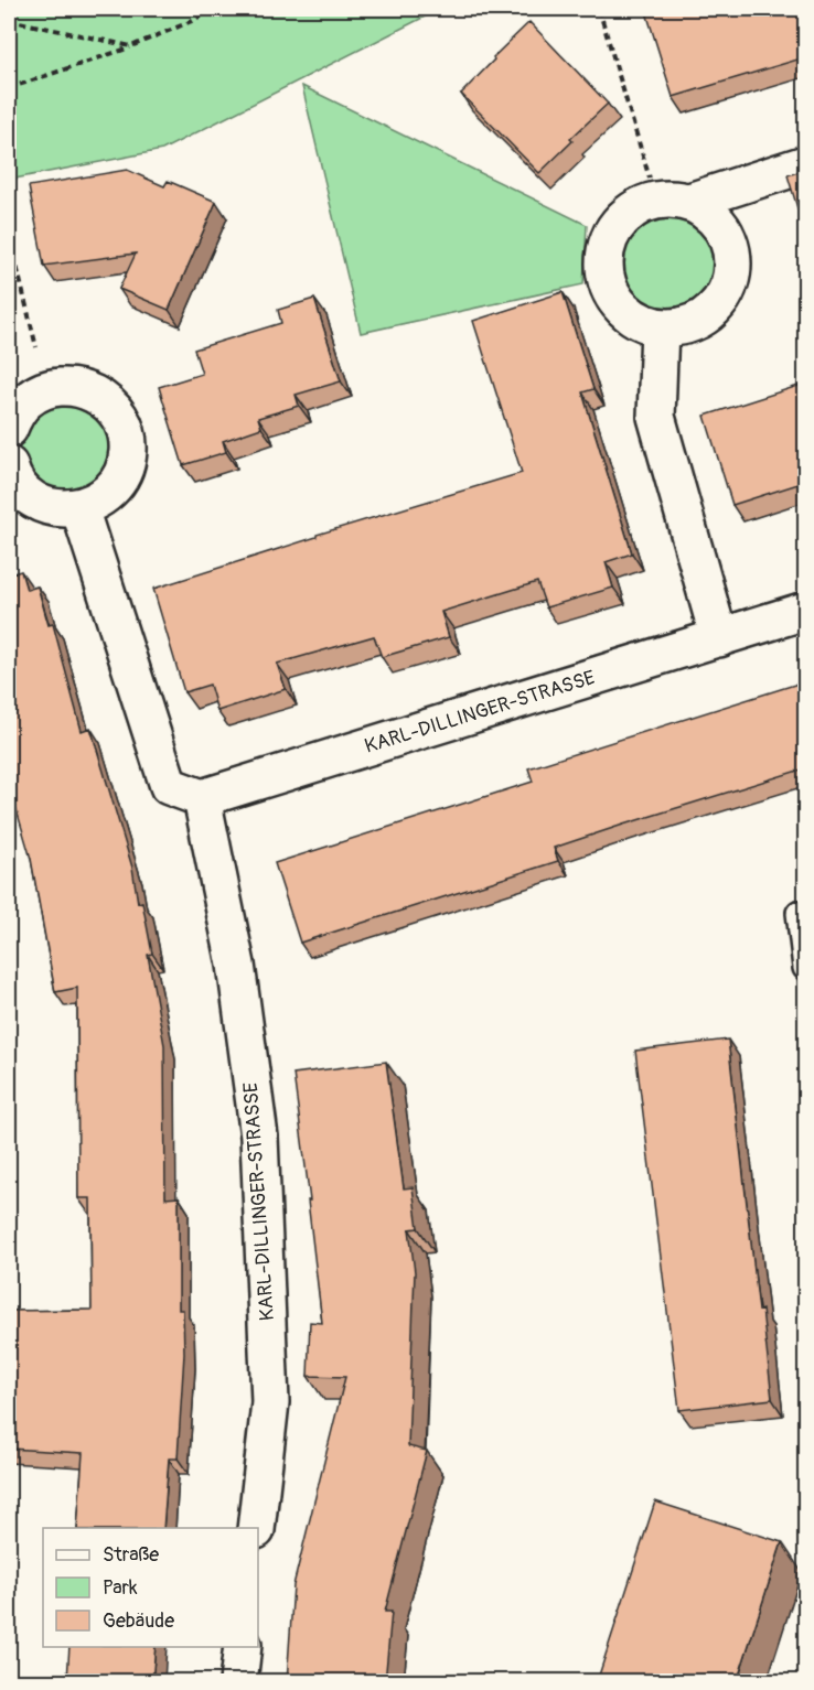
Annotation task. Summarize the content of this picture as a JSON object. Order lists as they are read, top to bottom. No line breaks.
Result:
{"streets":{"street":["KARL-DILLINGER-STRASSE"]},"legend":["Straße","Park","Gebäude"]}
